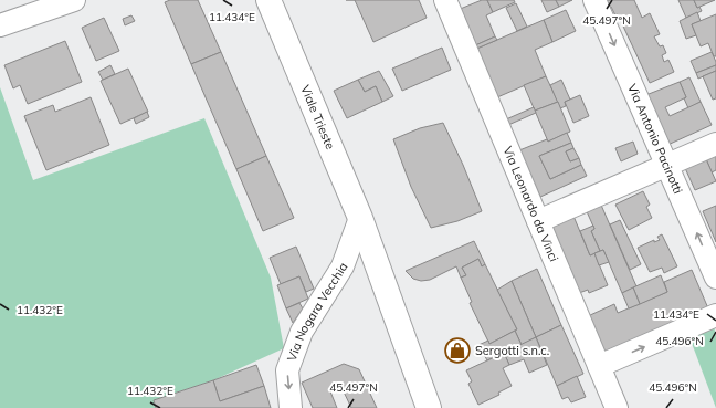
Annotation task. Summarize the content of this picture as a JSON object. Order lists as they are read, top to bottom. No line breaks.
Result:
{"streets":{"main road":["Viale Trieste"],"street":["Via Antonio Pacinotti","Via Leonardo da Vinci","Via Nogara Vecchia"]},"crossings":[["Viale Trieste","Via Nogara Vecchia"]],"one_way":["Via Nogara Vecchia"],"places":{"shop":["Sergotti s.n.c."]},"coordinates":["11.434°E","45.497°N","11.432°E","45.496°N"]}
